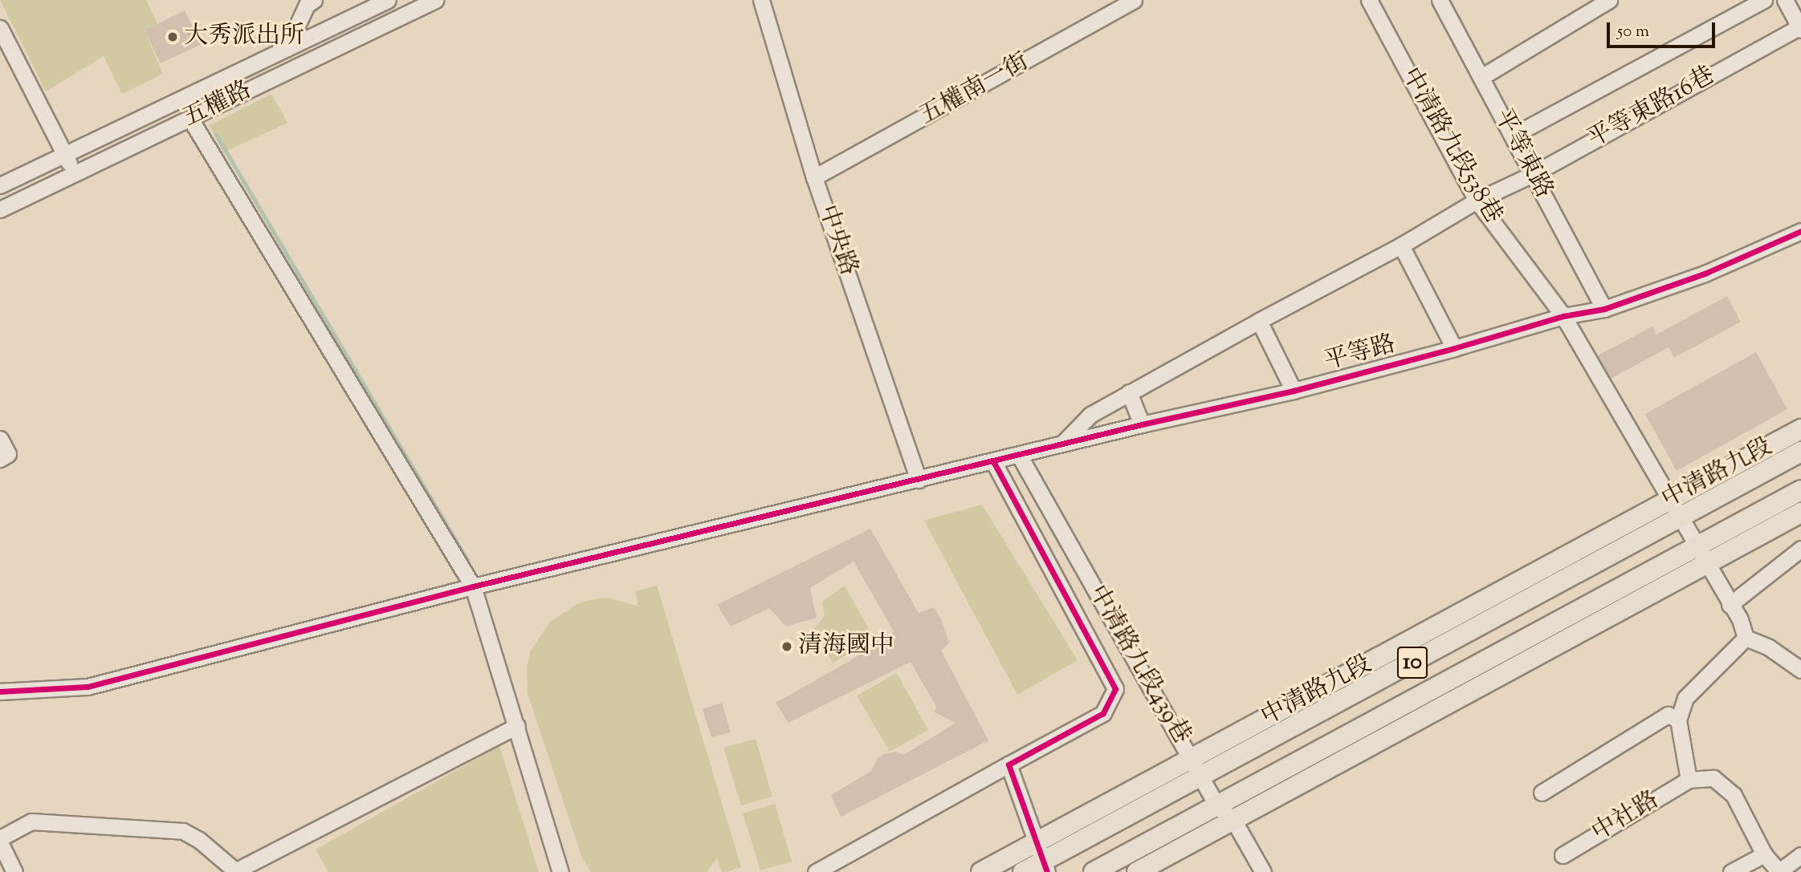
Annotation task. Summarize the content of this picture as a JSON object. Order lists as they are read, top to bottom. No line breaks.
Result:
{"streets":{"main road":["中清路九段","10"],"street":["五權南一街","五權路","平等東路16巷","中清路九段538巷","平等東路","中央路","平等路","中清路九段439巷","中社路"]},"crossings":[["五權南一街","中央路"],["平等東路16巷","中清路九段538巷"],["平等東路16巷","平等東路"],["平等東路16巷","平等路"],["中清路九段538巷","平等路"],["中清路九段538巷","中清路九段"],["中清路九段538巷","10"],["平等東路","平等路"],["中央路","平等路"],["平等路","中清路九段439巷"],["中清路九段","中清路九段439巷"],["10","中清路九段439巷"]],"places":["大秀派出所","清海國中"],"scale_bar":"50 m"}
